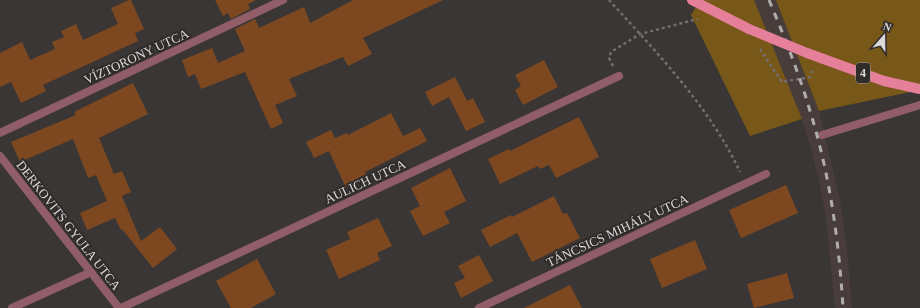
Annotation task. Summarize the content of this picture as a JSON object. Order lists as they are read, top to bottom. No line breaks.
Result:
{"streets":{"main road":["4"],"street":["VÍZTORONY UTCA","AULICH UTCA","DERKOVITS GYULA UTCA","TÁNCSICS MIHÁLY UTCA"]},"crossings":[["AULICH UTCA","DERKOVITS GYULA UTCA"]],"north":"top"}
